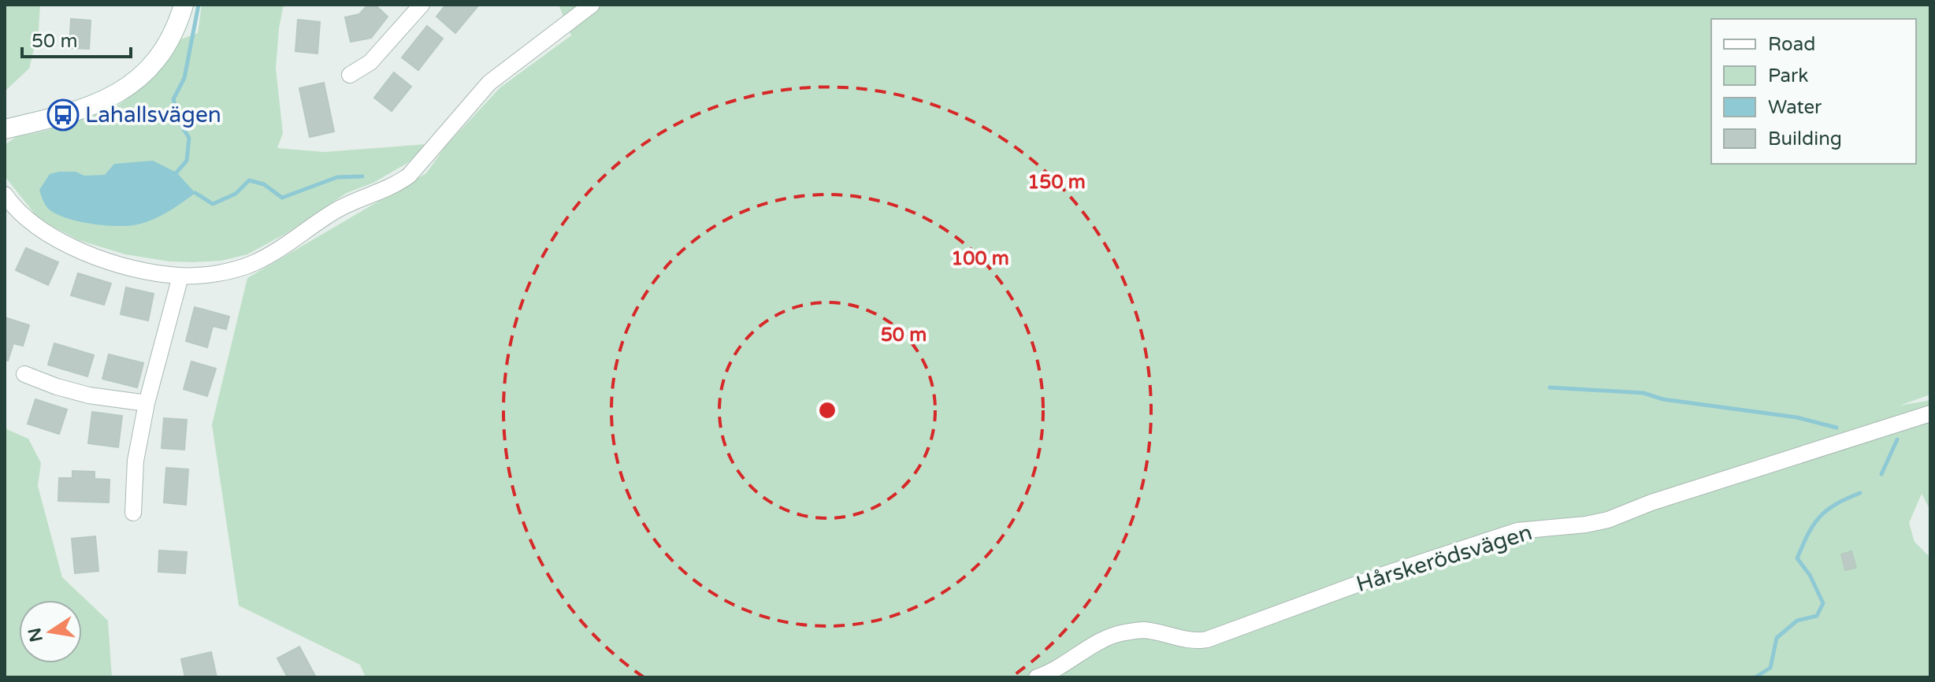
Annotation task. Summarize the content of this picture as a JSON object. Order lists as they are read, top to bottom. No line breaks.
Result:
{"streets":{"street":["Hårskerödsvägen"]},"places":{"bus stop":["Lahallsvägen"]},"legend":["Road","Park","Water","Building"],"scale_bar":"50 m","north":"left","rings":["150 m","100 m","50 m"]}
